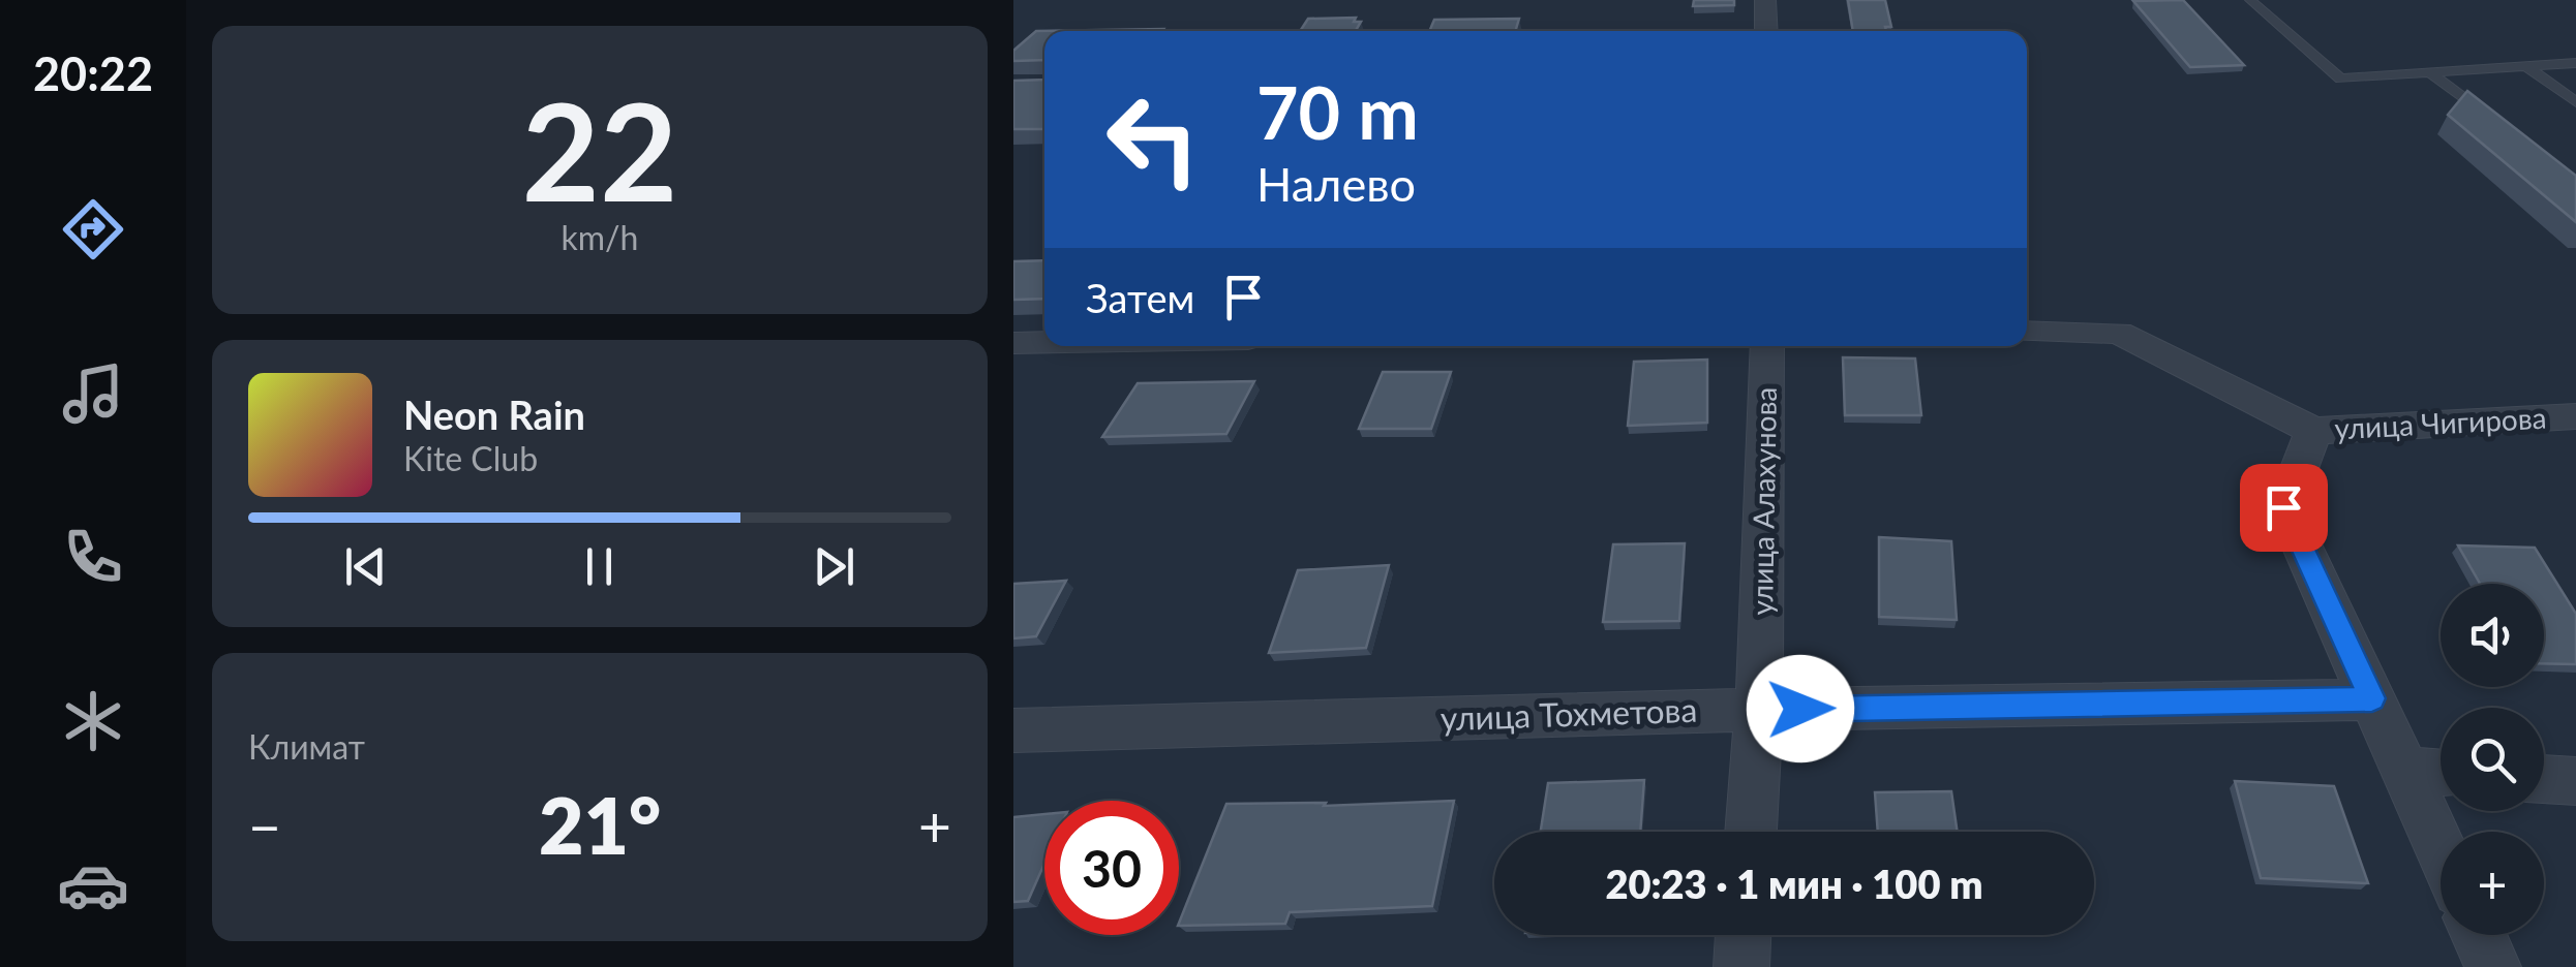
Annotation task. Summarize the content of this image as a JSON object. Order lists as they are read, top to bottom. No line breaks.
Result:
{"streets":{"street":["улица Чигирова","улица Алахунова","улица Тохметова"]},"crossings":[["улица Алахунова","улица Тохметова"]],"page":{"tabs":"20:22","tile":[["22","km/h"],"Климат"],"turn":["70 m","Налево"],"then":"Затем","song":["Neon Rain","Kite Club"],"map_buttons":"+","heat":["−","21°","+"],"limit":"30","trip":"20:23 · 1 мин · 100 m"}}
